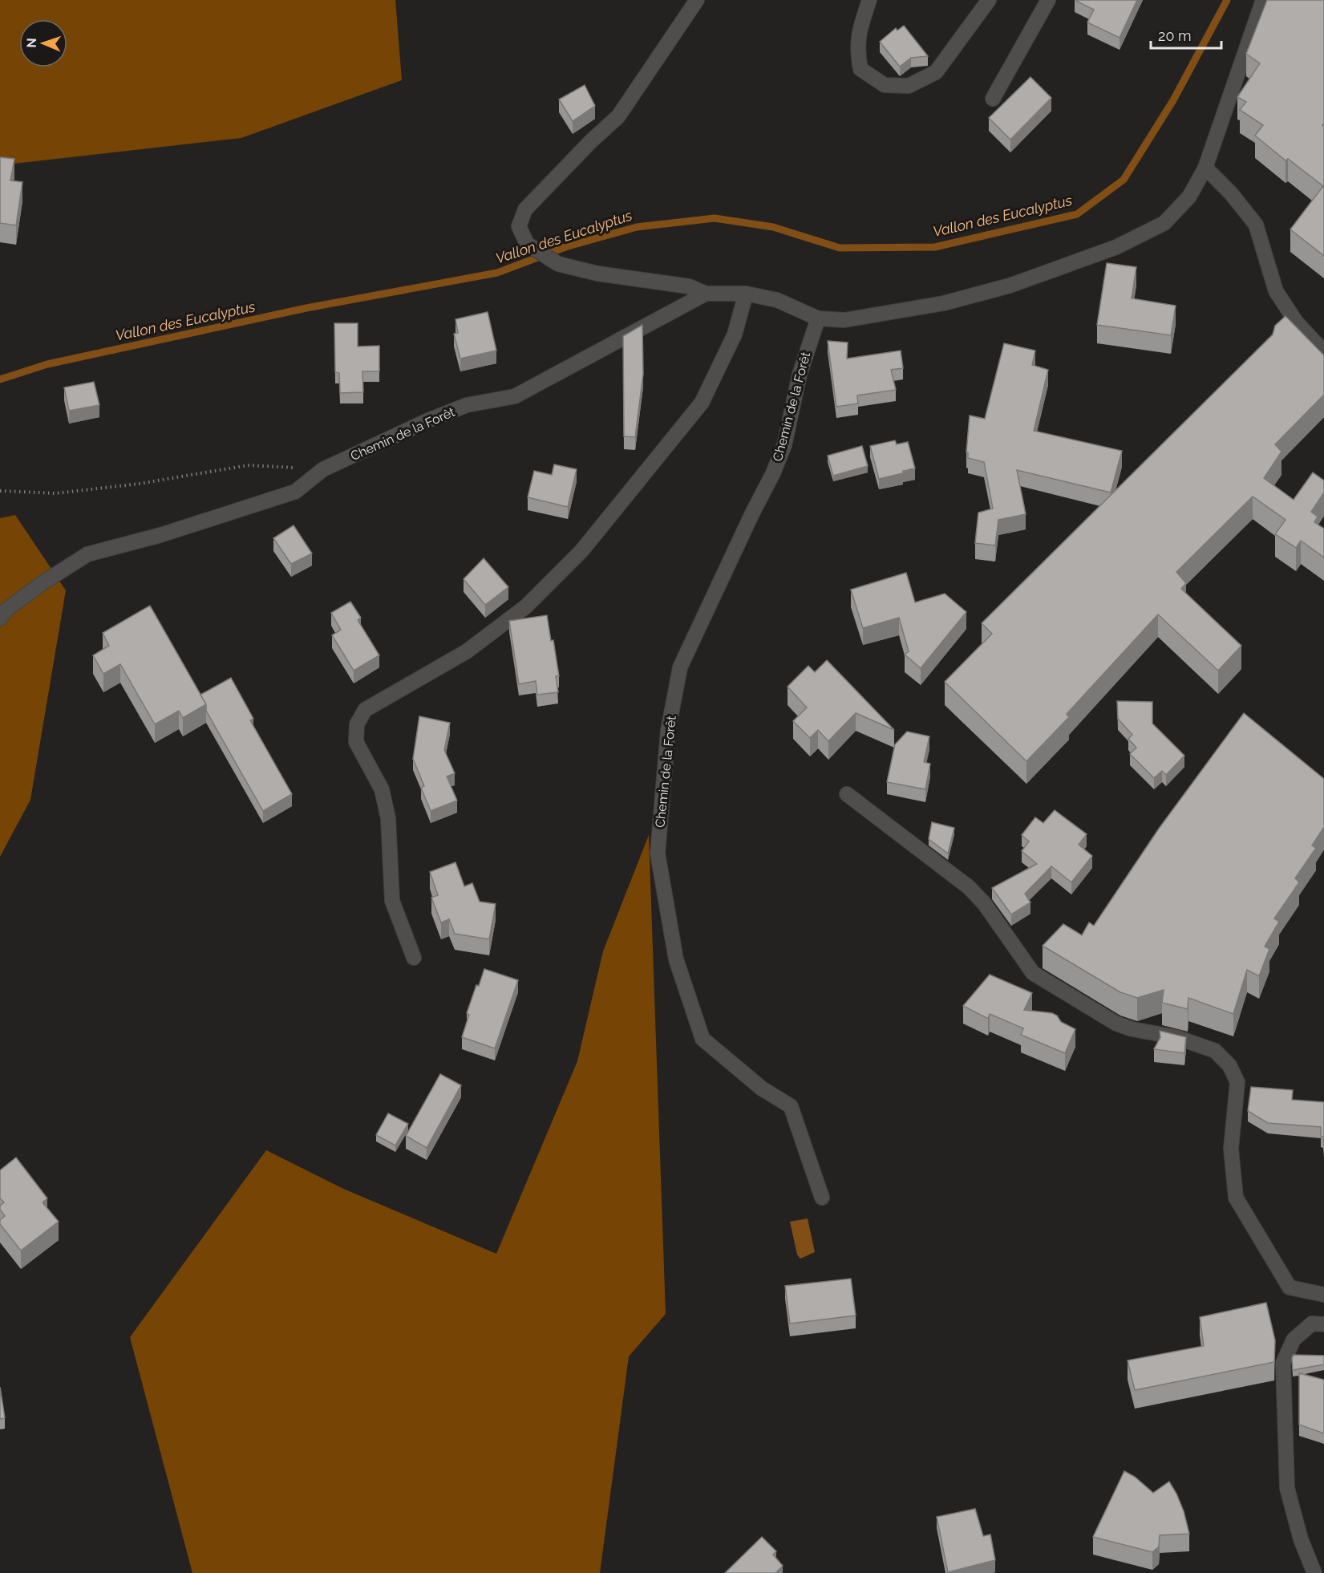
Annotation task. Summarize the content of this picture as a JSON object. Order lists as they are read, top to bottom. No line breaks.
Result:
{"streets":{"street":["Chemin de la Forêt"]},"water":["Vallon des Eucalyptus"],"scale_bar":"20 m","north":"left"}
